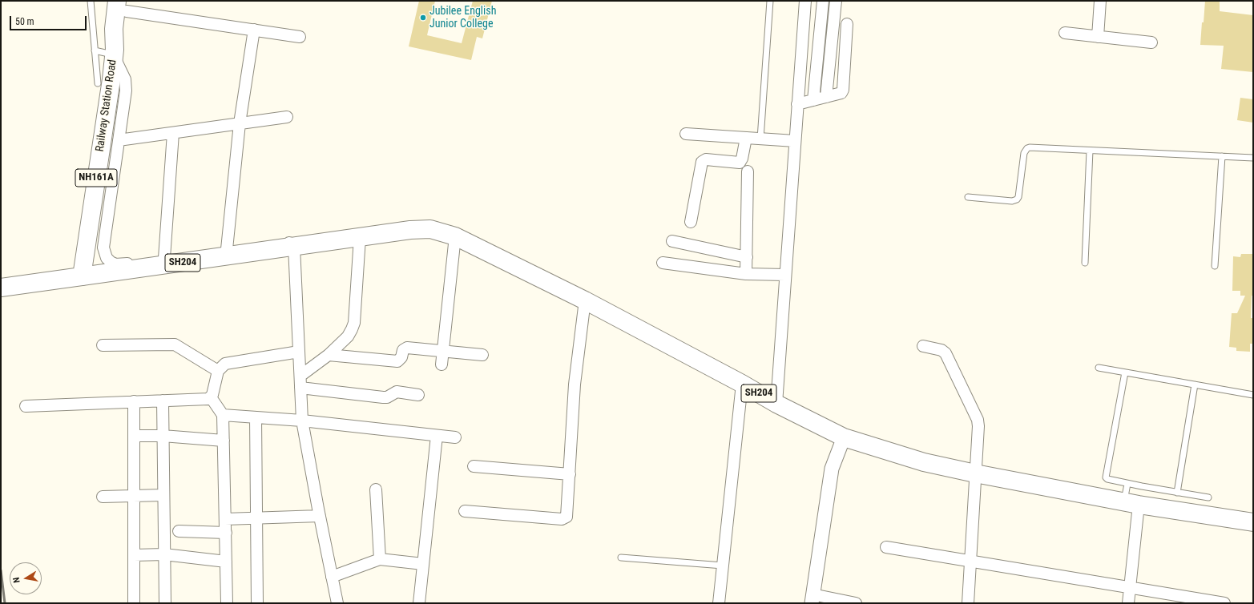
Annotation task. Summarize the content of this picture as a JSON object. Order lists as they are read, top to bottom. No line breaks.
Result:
{"streets":{"main road":["Railway Station Road","NH161A","SH204"]},"crossings":[["Railway Station Road","SH204"]],"places":["Jubilee English Junior College"],"scale_bar":"50 m","north":"left"}
